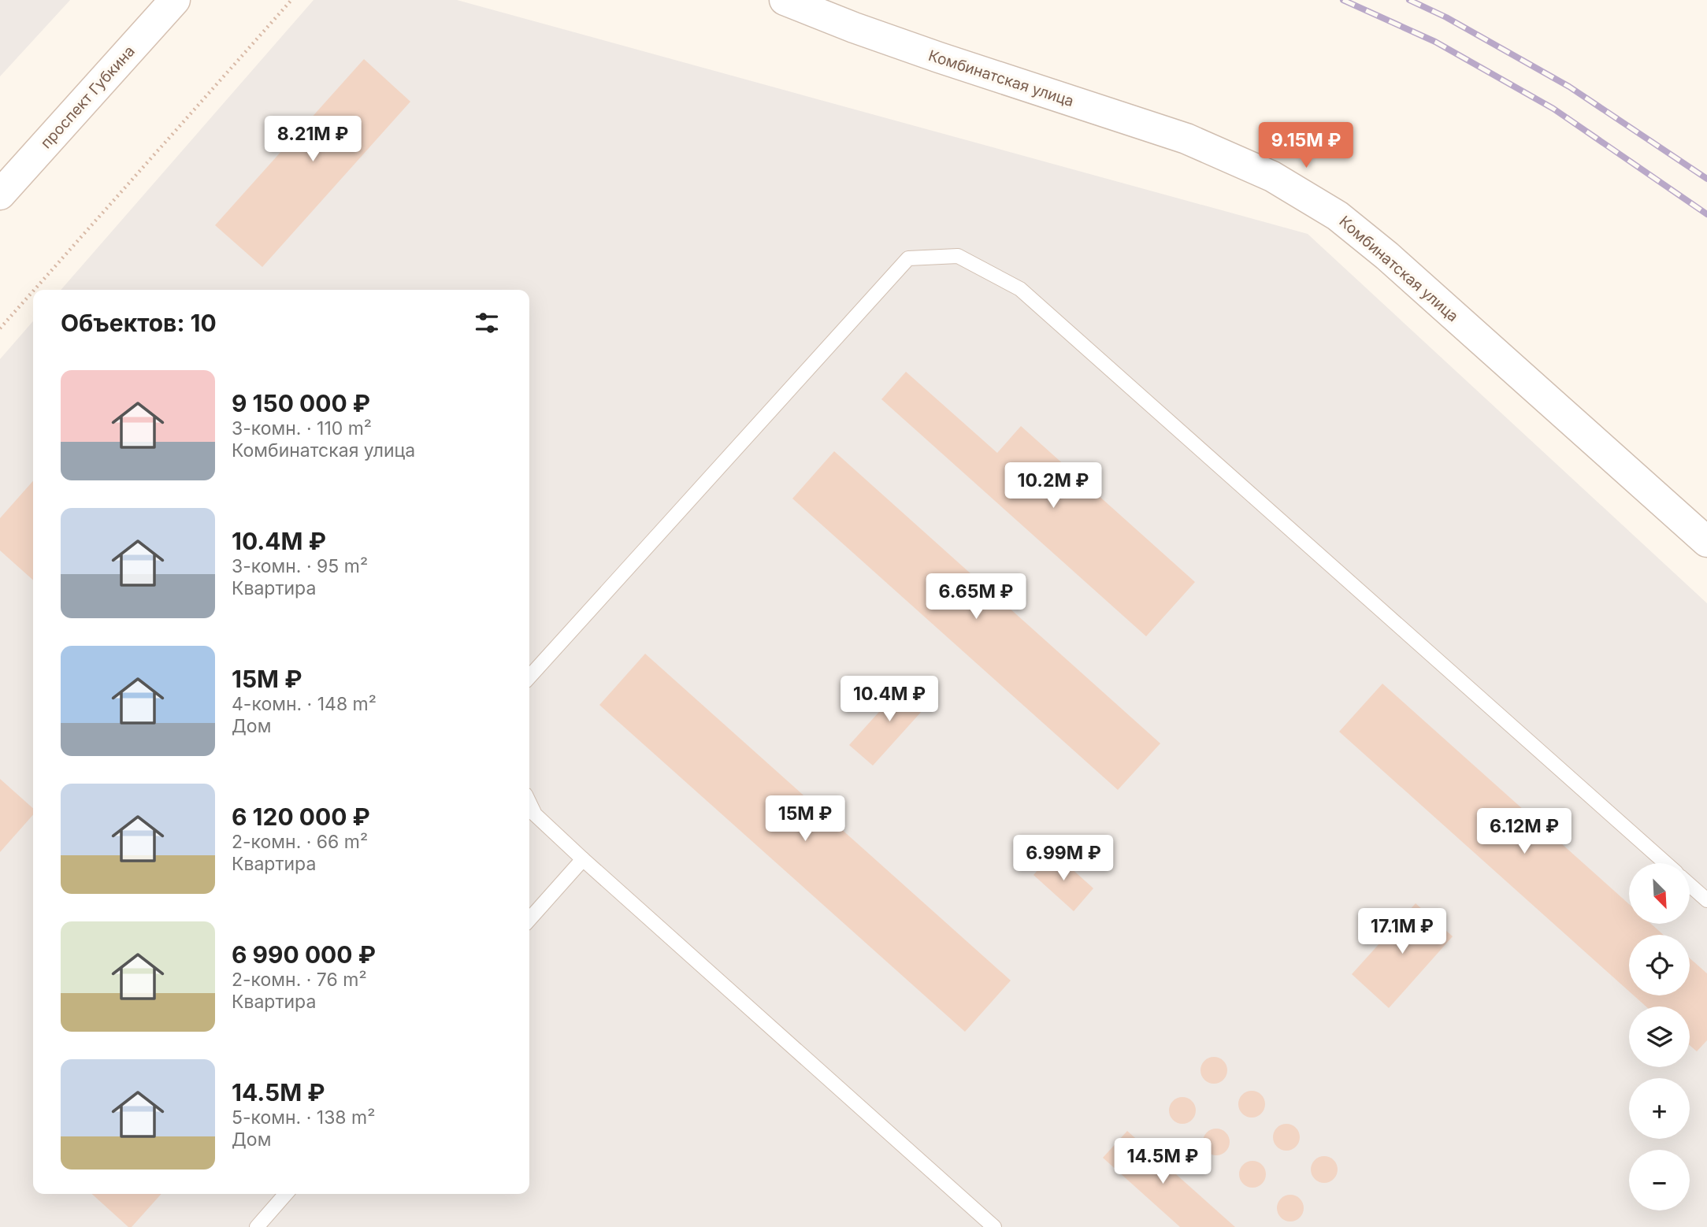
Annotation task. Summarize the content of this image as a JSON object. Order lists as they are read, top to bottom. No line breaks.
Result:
{"streets":{"street":["Комбинатская улица","проспект Губкина"]},"north":"bottom right","page":{"price":["8.21M ₽","9.15M ₽","10.2M ₽","6.65M ₽","10.4M ₽","15M ₽","6.12M ₽","6.99M ₽","17.1M ₽","14.5M ₽"],"heading":"Объектов: 10","list":[{"name":"9 150 000 ₽","note":"3-комн. · 110 m² · Комбинатская улица"},{"name":"10.4M ₽","note":"3-комн. · 95 m² · Квартира"},{"name":"15M ₽","note":"4-комн. · 148 m² · Дом"},{"name":"6 120 000 ₽","note":"2-комн. · 66 m² · Квартира"},{"name":"6 990 000 ₽","note":"2-комн. · 76 m² · Квартира"},{"name":"14.5M ₽","note":"5-комн. · 138 m² · Дом"}],"map_buttons":["+","−"]}}
